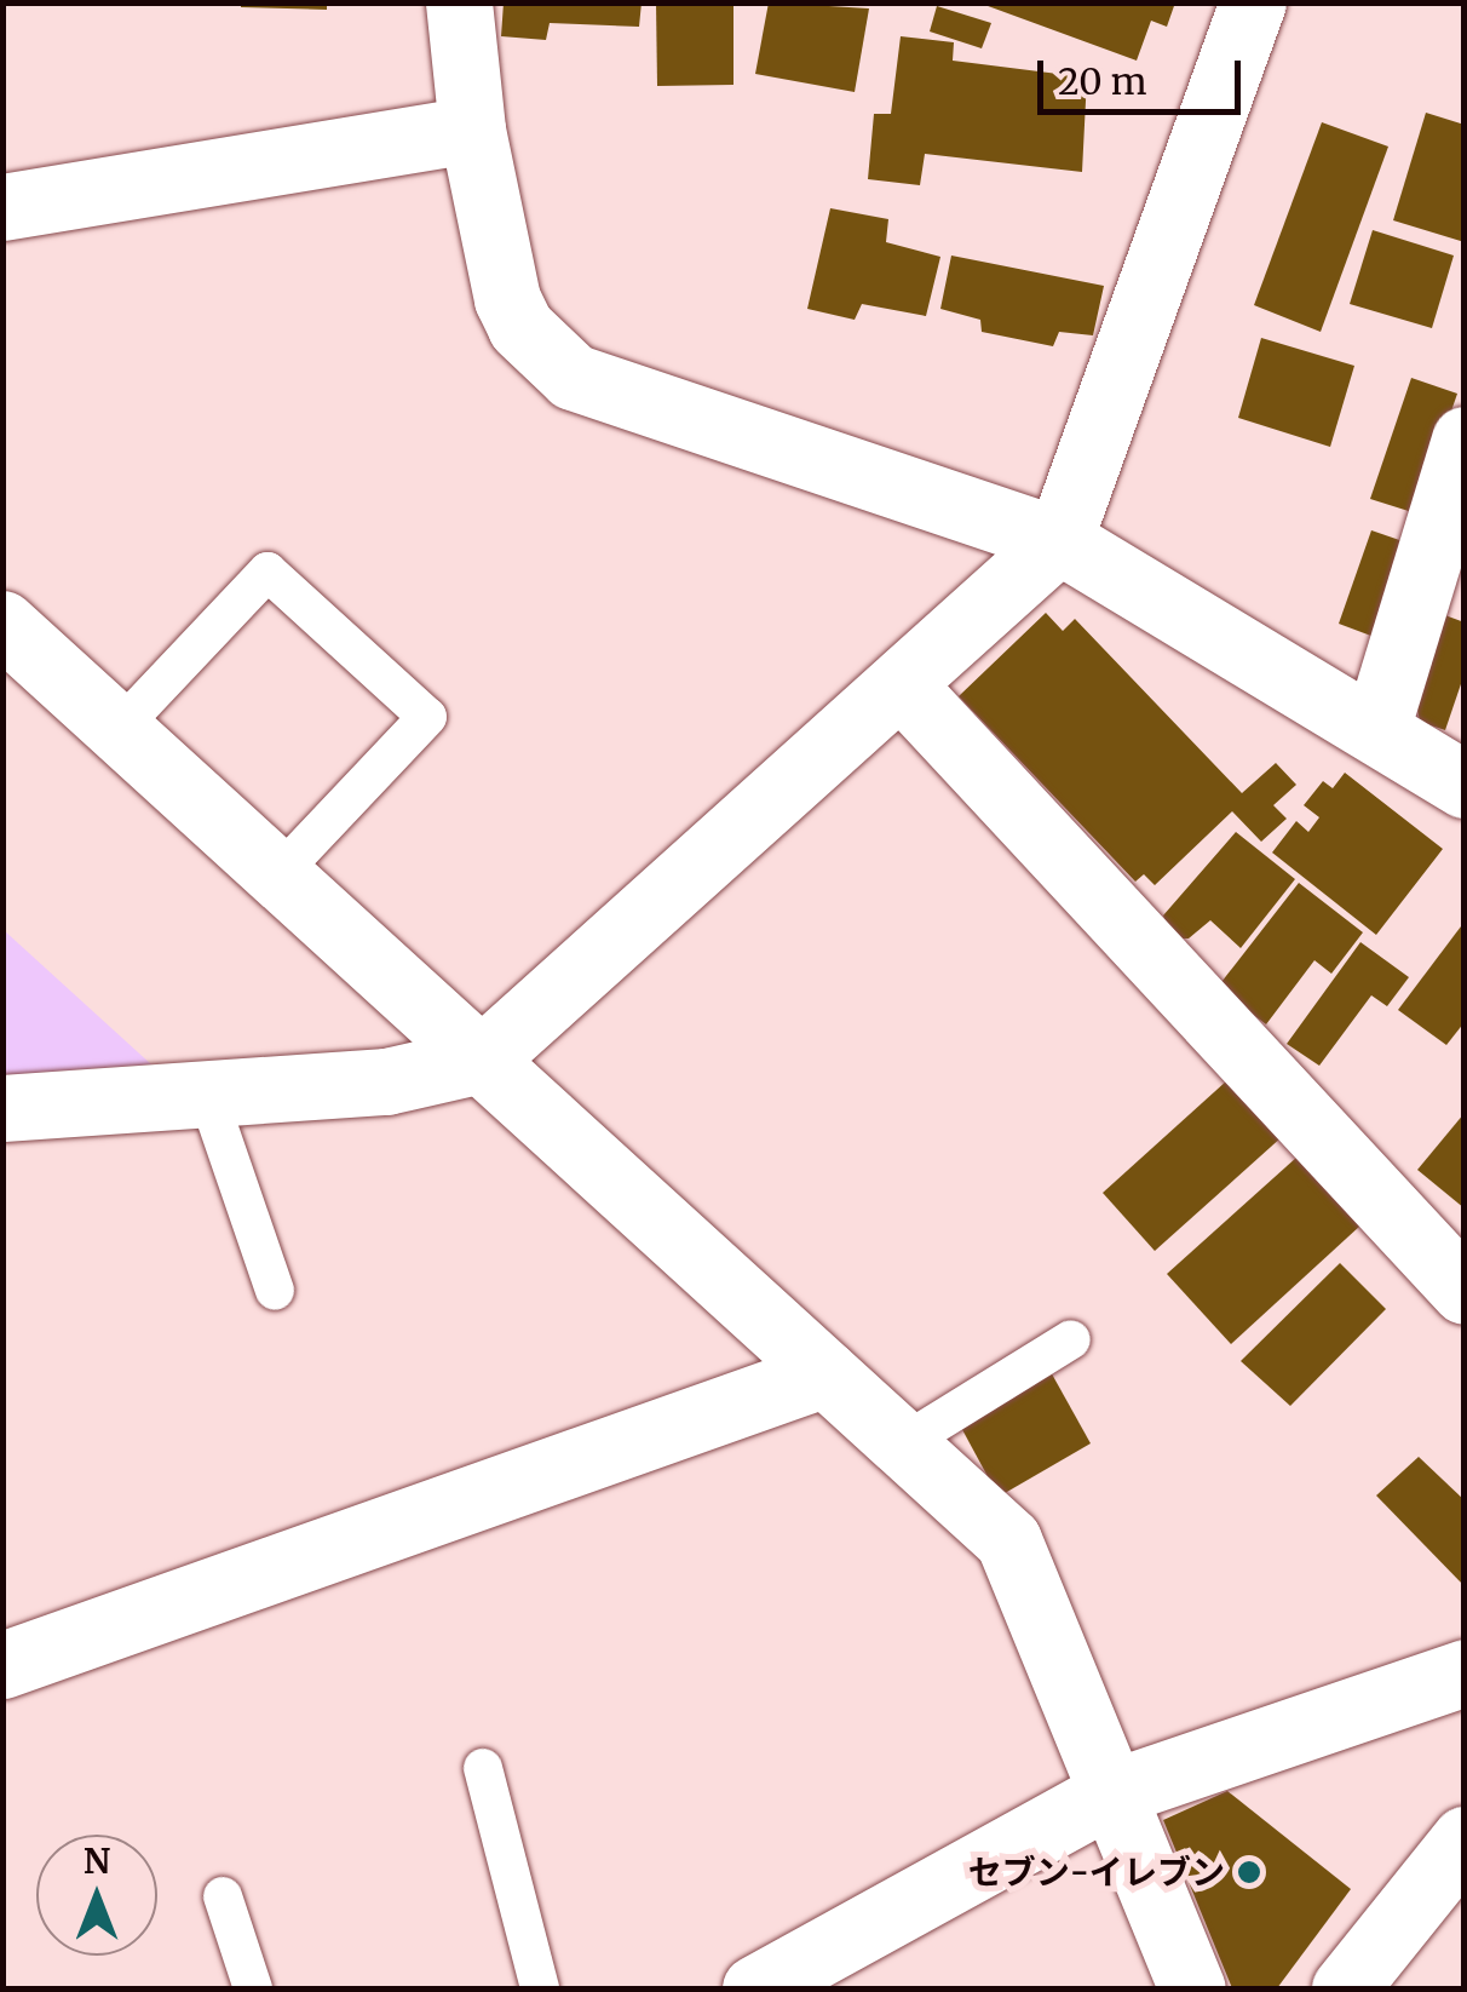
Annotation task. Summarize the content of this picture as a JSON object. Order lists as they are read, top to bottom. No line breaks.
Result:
{"places":["セブン-イレブン"],"scale_bar":"20 m","north":"top"}
